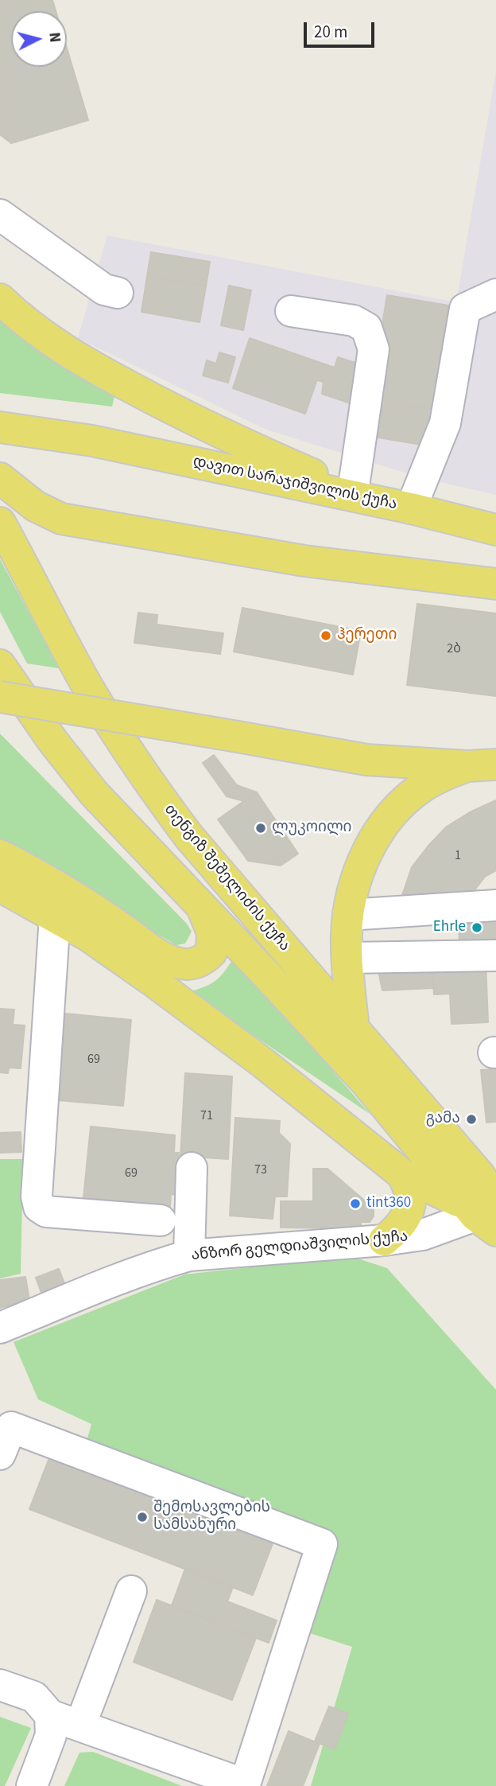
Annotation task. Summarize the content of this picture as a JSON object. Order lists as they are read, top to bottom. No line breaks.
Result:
{"streets":{"main road":["დავით სარაჯიშვილის ქუჩა","თენგიზ შეშელიძის ქუჩა"],"street":["ანზორ გელდიაშვილის ქუჩა"]},"crossings":[["თენგიზ შეშელიძის ქუჩა","ანზორ გელდიაშვილის ქუჩა"]],"places":["ჰერეთი","ლუკოილი","Ehrle","გამა","tint360","შემოსავლების სამსახური"],"house_numbers":["2ბ","1","69","71","73","69"],"scale_bar":"20 m","north":"right"}
